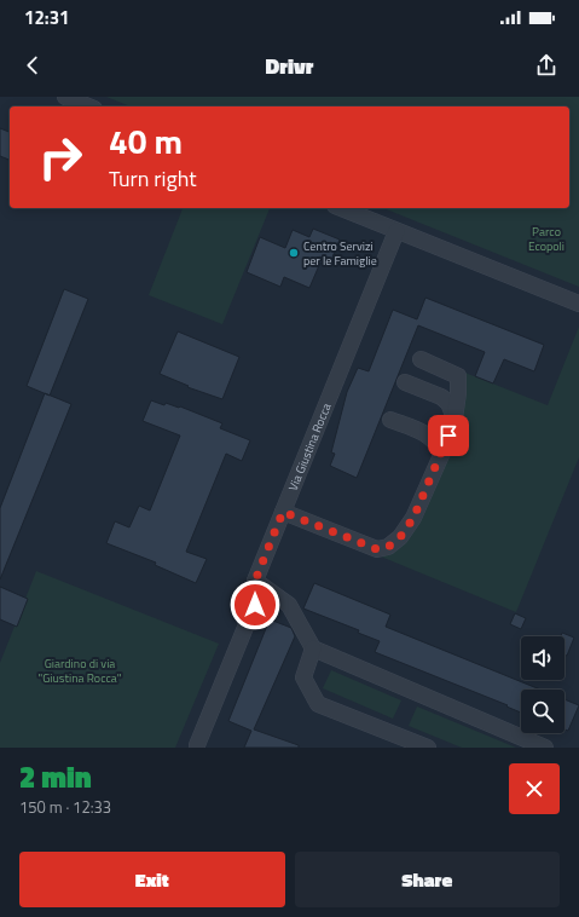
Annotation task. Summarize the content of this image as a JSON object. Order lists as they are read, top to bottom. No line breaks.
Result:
{"streets":{"street":["Via Giustina Rocca"]},"parks":["Parco Ecopoli","Giardino di via \"Giustina Rocca\""],"places":["Centro Servizi per le Famiglie"],"page":{"status":"12:31","header":"Drivr","turn":["40 m","Turn right"],"heading":["2 min","150 m · 12:33"],"buttons":["Exit","Share"]}}
